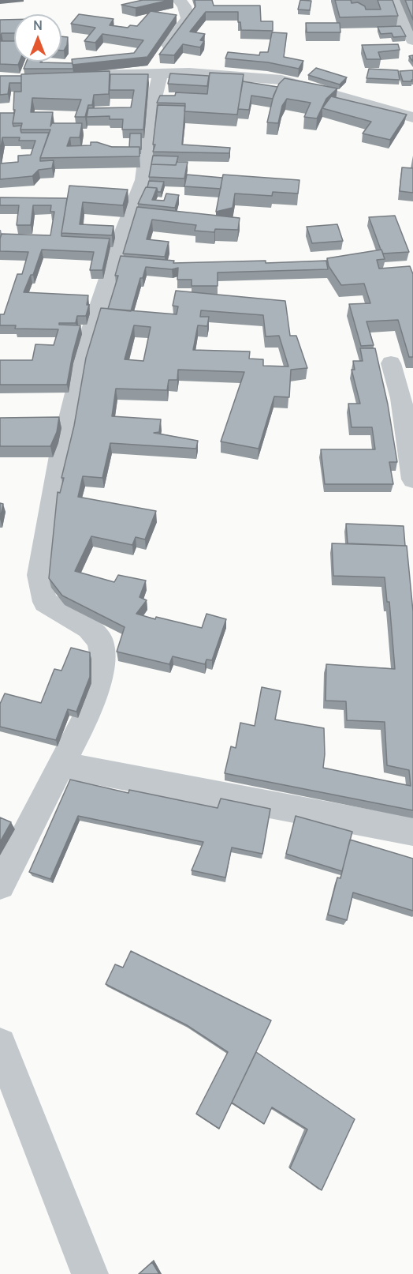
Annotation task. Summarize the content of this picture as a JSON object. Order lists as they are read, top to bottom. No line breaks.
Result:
{"north":"top"}
